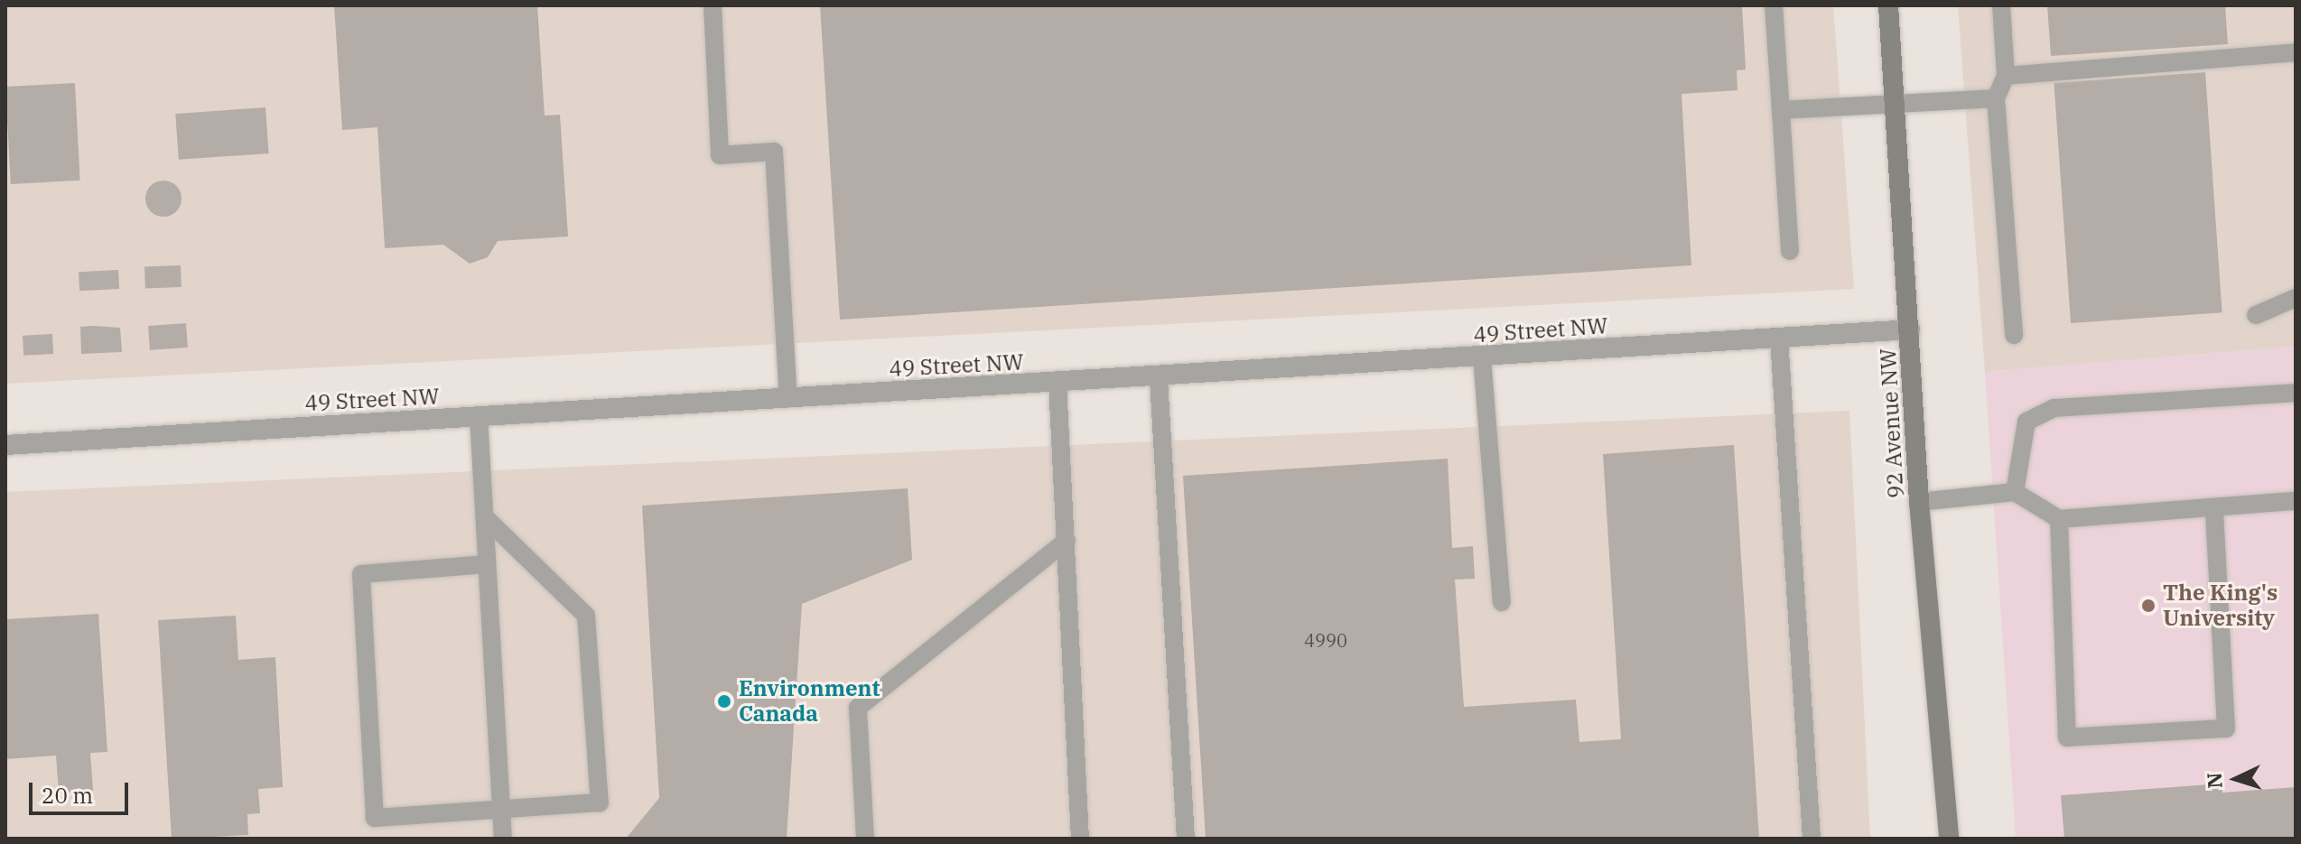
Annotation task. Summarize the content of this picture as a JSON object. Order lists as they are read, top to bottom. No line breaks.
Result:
{"streets":{"main road":["92 Avenue NW"],"street":["49 Street NW"]},"crossings":[["49 Street NW","92 Avenue NW"]],"places":["The King's University","Environment Canada"],"house_numbers":["4990"],"scale_bar":"20 m","north":"left"}
